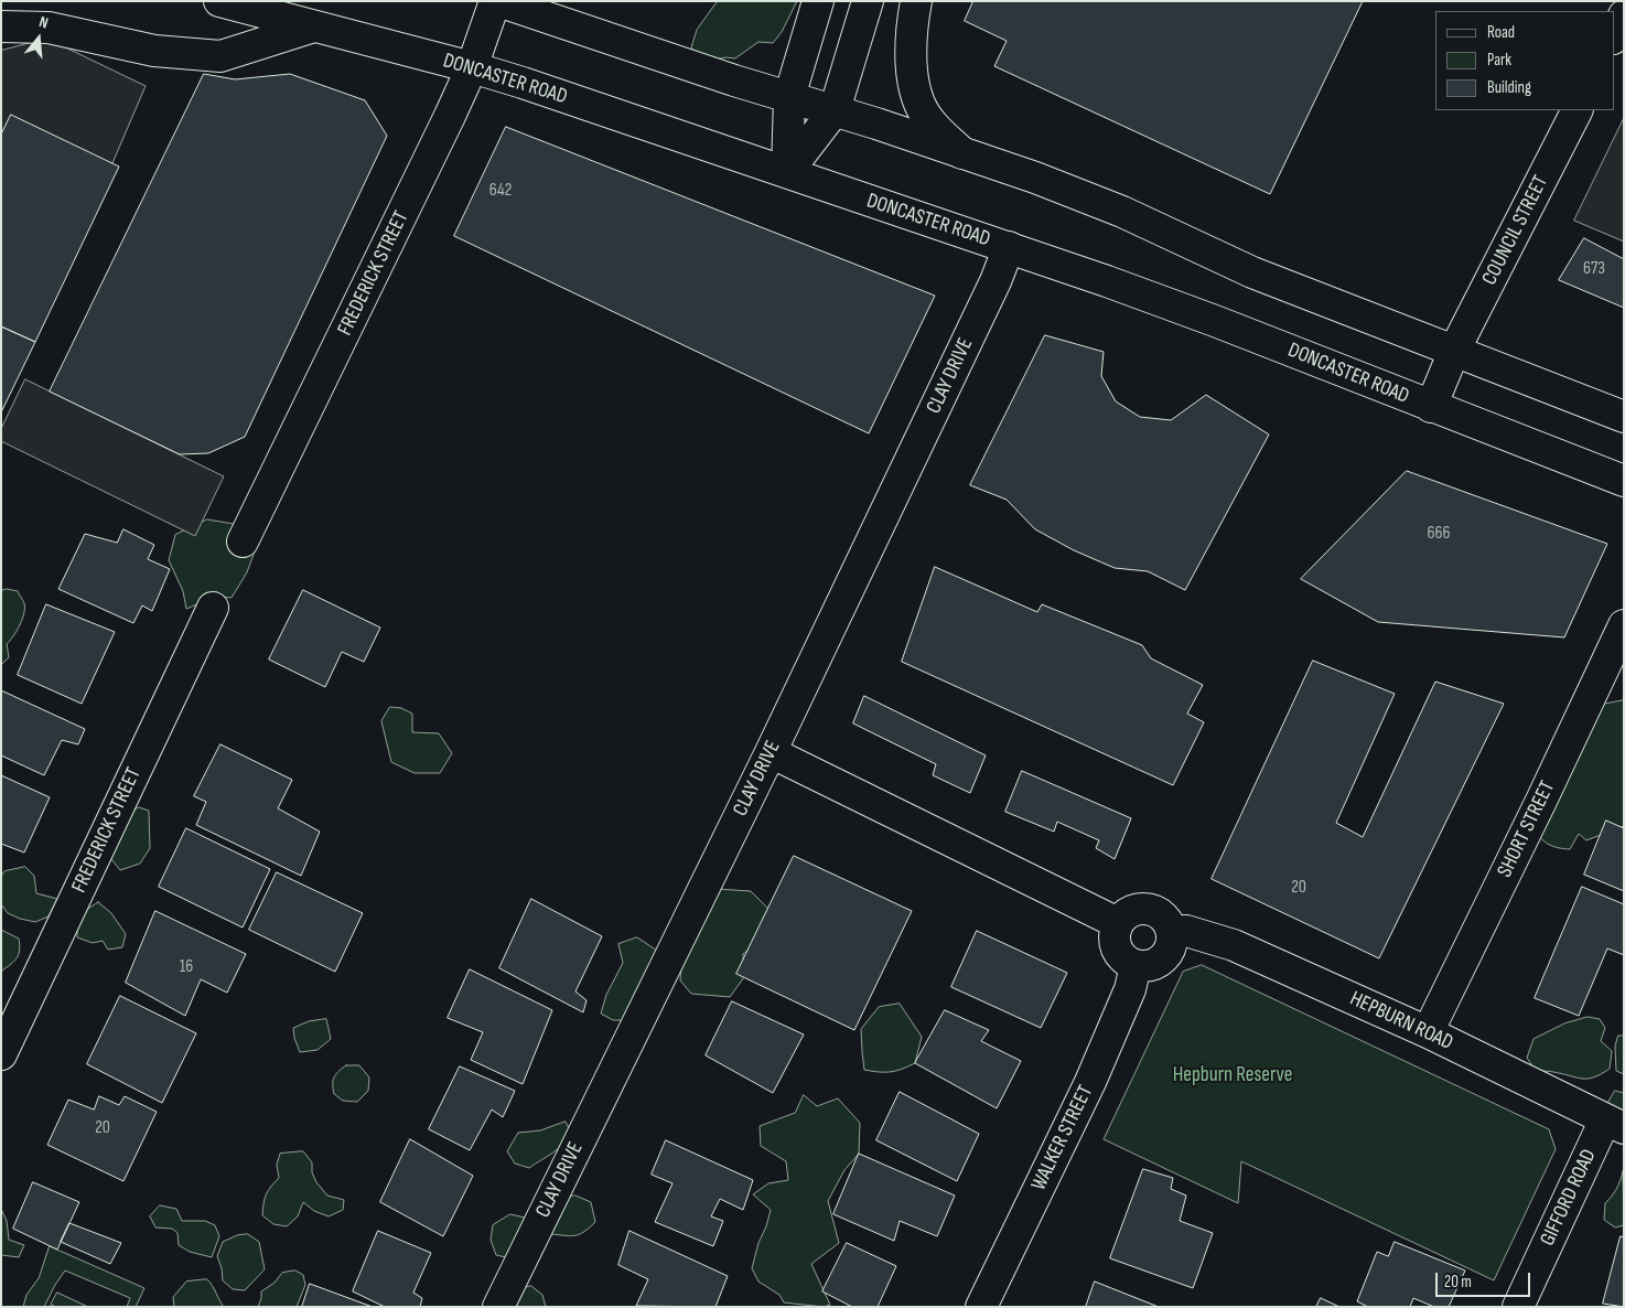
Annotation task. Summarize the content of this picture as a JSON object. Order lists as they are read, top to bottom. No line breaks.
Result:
{"streets":{"street":["DONCASTER ROAD","COUNCIL STREET","FREDERICK STREET","CLAY DRIVE","SHORT STREET","HEPBURN ROAD","WALKER STREET","GIFFORD ROAD"]},"crossings":[["DONCASTER ROAD","COUNCIL STREET"],["DONCASTER ROAD","FREDERICK STREET"],["DONCASTER ROAD","CLAY DRIVE"],["SHORT STREET","HEPBURN ROAD"],["HEPBURN ROAD","WALKER STREET"],["HEPBURN ROAD","GIFFORD ROAD"]],"parks":["Hepburn Reserve"],"house_numbers":["642","673","666","20","16","20"],"legend":["Road","Park","Building"],"scale_bar":"20 m","north":"top"}
